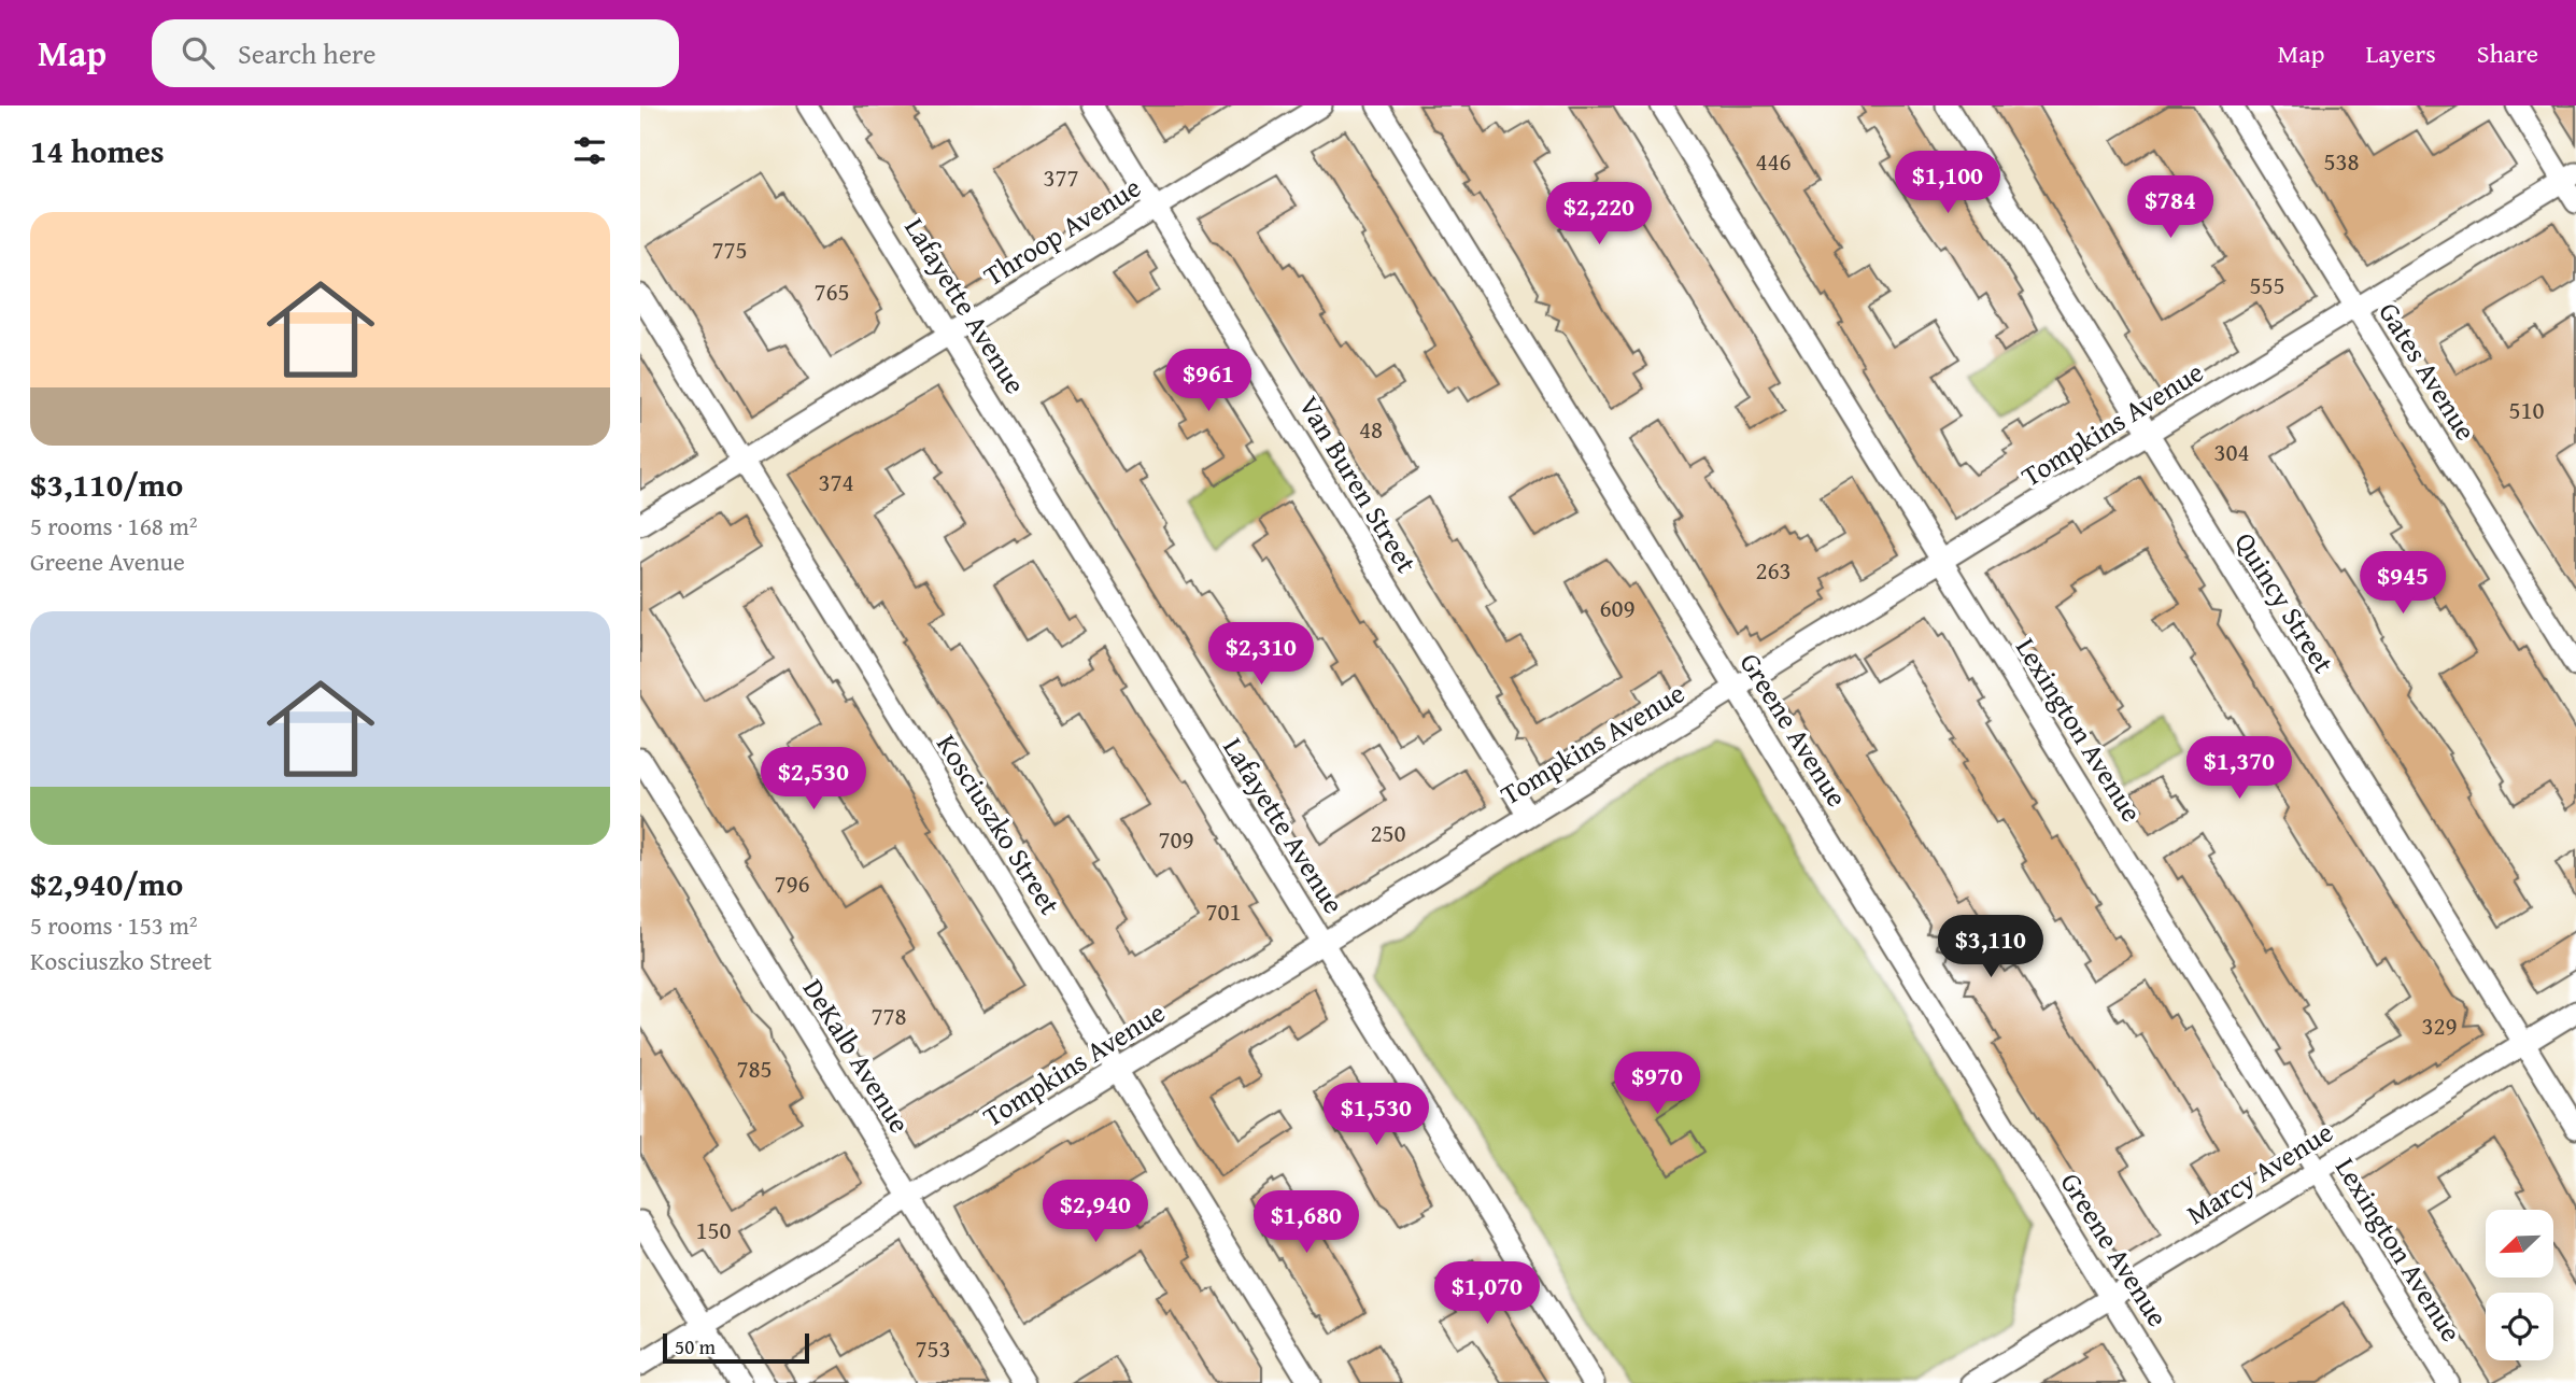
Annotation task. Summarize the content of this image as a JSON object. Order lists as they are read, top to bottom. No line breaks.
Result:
{"streets":{"street":["Throop Avenue","Lafayette Avenue","Gates Avenue","Tompkins Avenue","Van Buren Street","Quincy Street","Greene Avenue","Lexington Avenue","Kosciuszko Street","DeKalb Avenue","Marcy Avenue"]},"crossings":[["Throop Avenue","Lafayette Avenue"],["Throop Avenue","Van Buren Street"],["Throop Avenue","Kosciuszko Street"],["Lafayette Avenue","Tompkins Avenue"],["Gates Avenue","Tompkins Avenue"],["Tompkins Avenue","Van Buren Street"],["Tompkins Avenue","Quincy Street"],["Tompkins Avenue","Greene Avenue"],["Tompkins Avenue","Lexington Avenue"],["Tompkins Avenue","Kosciuszko Street"],["Tompkins Avenue","DeKalb Avenue"],["Quincy Street","Marcy Avenue"],["Greene Avenue","Marcy Avenue"],["Lexington Avenue","Marcy Avenue"]],"house_numbers":["446","538","377","775","555","765","510","48","304","374","263","609","250","709","796","701","778","329","785","150","753"],"scale_bar":"50 m","north":"bottom left","page":{"header":"Map","search":"Search here","nav":["Map","Layers","Share"],"heading":"14 homes","price":["$1,100","$784","$2,220","$961","$945","$2,310","$1,370","$2,530","$3,110","$970","$1,530","$2,940","$1,680","$1,070"],"list":[{"name":"$3,110/mo","note":"5 rooms · 168 m² · Greene Avenue"},{"name":"$2,940/mo","note":"5 rooms · 153 m² · Kosciuszko Street"}],"scale":"50 m"}}
